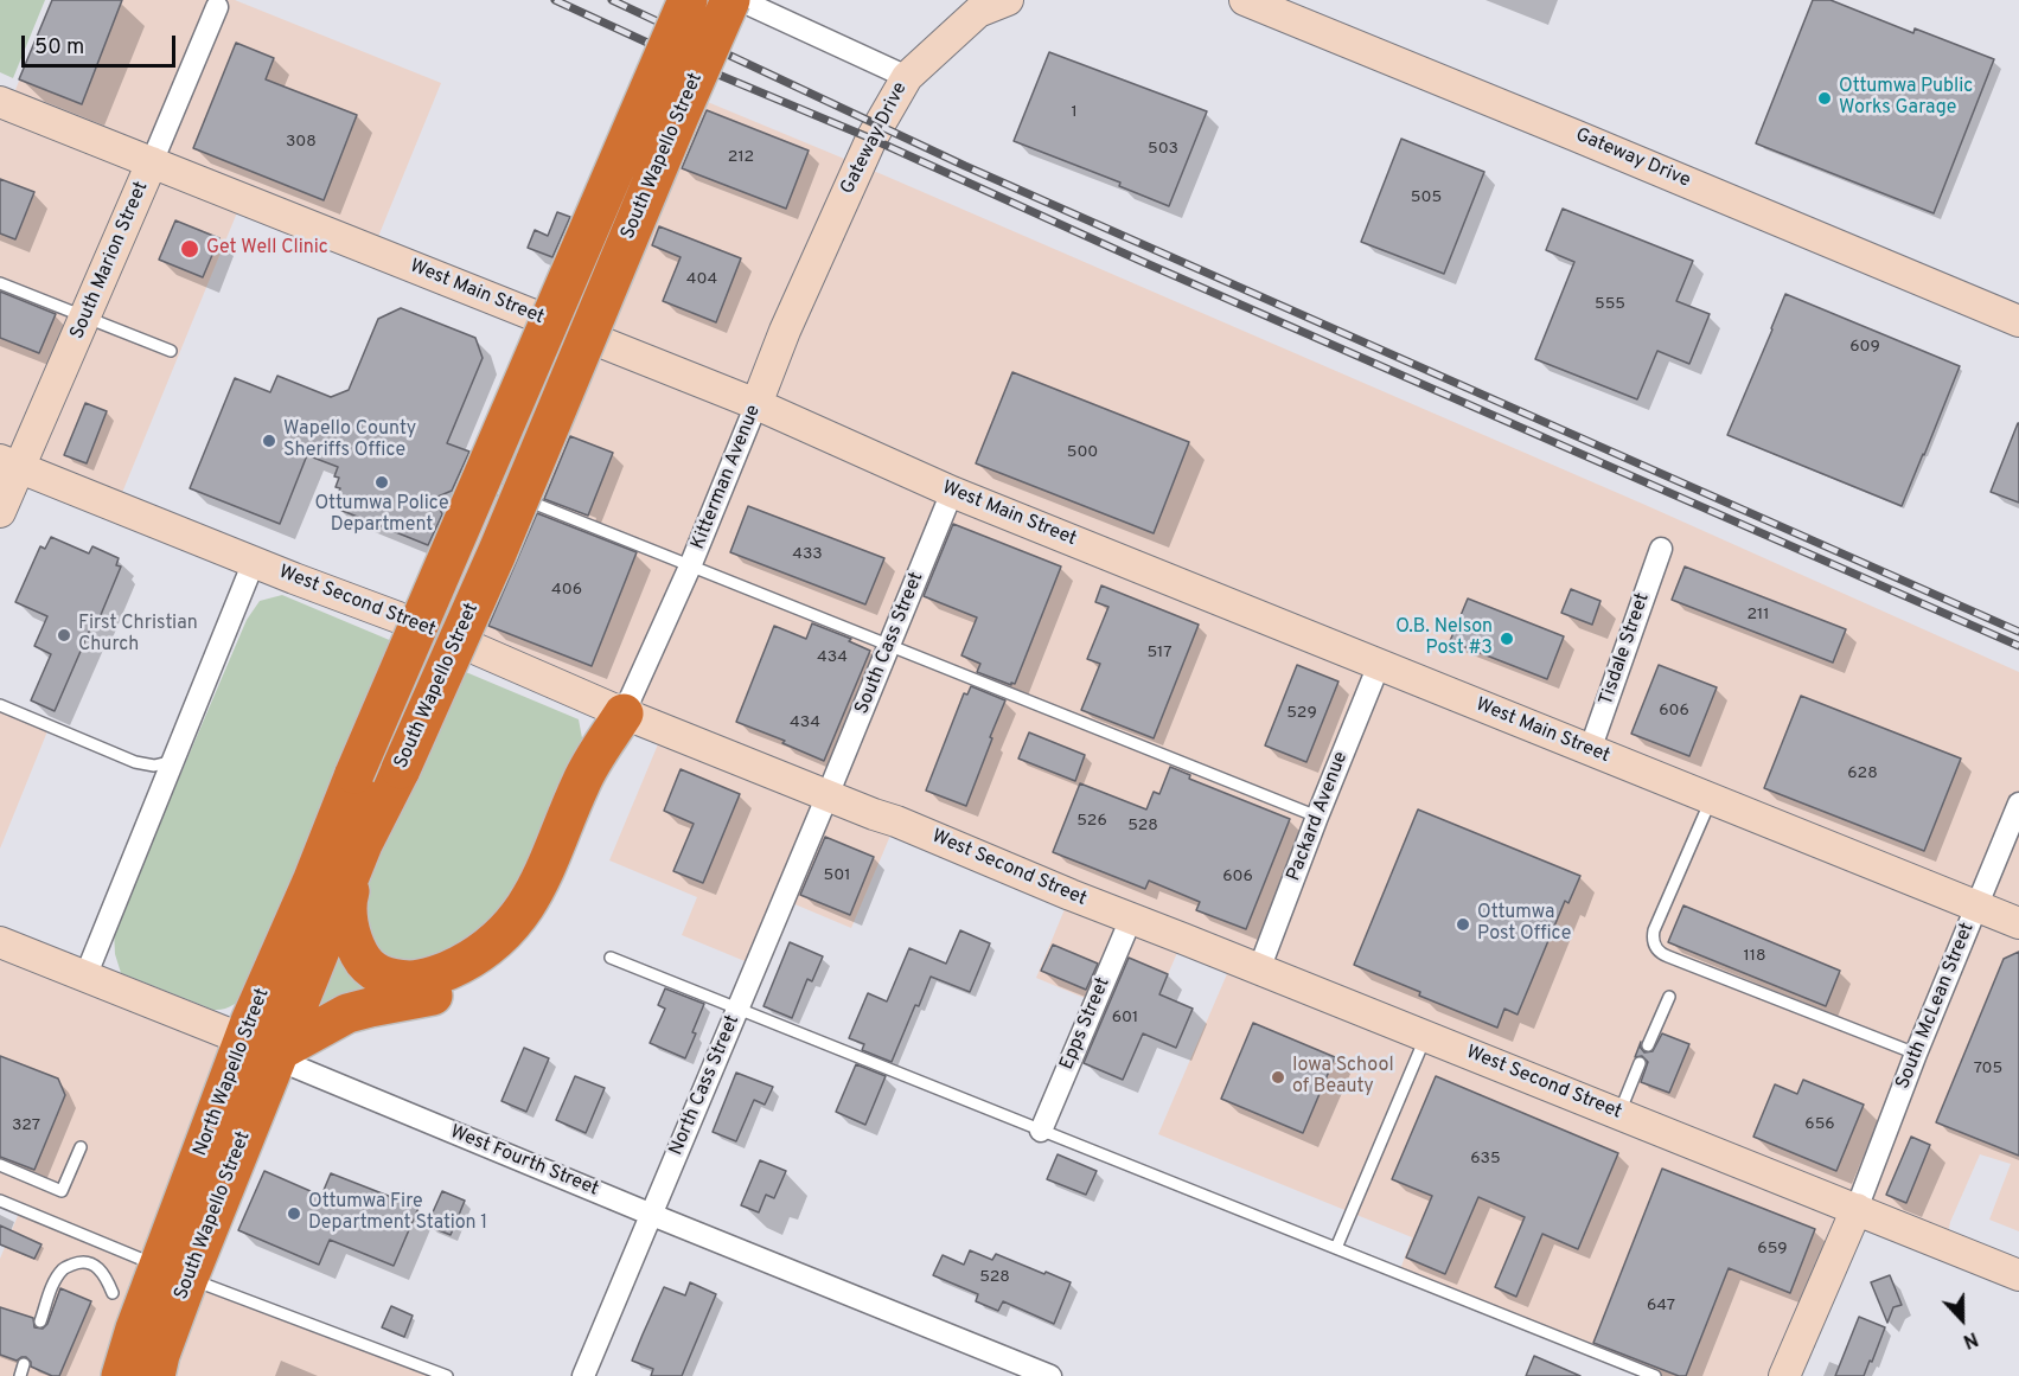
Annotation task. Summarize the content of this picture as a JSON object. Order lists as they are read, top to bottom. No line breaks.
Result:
{"streets":{"highway":["South Wapello Street","North Wapello Street"],"main road":["Gateway Drive","South Marion Street","West Main Street","Kitterman Avenue","West Second Street","West Fourth Street"],"street":["South Cass Street","Tisdale Street","Packard Avenue","South McLean Street","Epps Street","North Cass Street"]},"crossings":[["Gateway Drive","Kitterman Avenue"],["South Wapello Street","West Main Street"],["South Wapello Street","West Second Street"],["South Wapello Street","North Wapello Street"],["South Wapello Street","West Fourth Street"],["South Marion Street","West Main Street"],["South Marion Street","West Second Street"],["West Main Street","Kitterman Avenue"],["West Main Street","South Cass Street"],["West Main Street","Tisdale Street"],["West Main Street","Packard Avenue"],["West Main Street","South McLean Street"],["Kitterman Avenue","West Second Street"],["West Second Street","South Cass Street"],["West Second Street","Packard Avenue"],["West Second Street","South McLean Street"],["West Second Street","Epps Street"],["West Second Street","North Cass Street"],["South Cass Street","North Cass Street"],["North Wapello Street","West Fourth Street"],["North Cass Street","West Fourth Street"]],"places":["Ottumwa Public Works Garage","Get Well Clinic","Wapello County Sheriffs Office","Ottumwa Police Department","First Christian Church","O.B. Nelson Post #3","Ottumwa Post Office","Iowa School of Beauty","Ottumwa Fire Department Station 1"],"house_numbers":["1","308","503","212","505","404","555","609","500","433","406","211","517","434","606","529","434","628","526","528","501","606","118","601","705","656","327","635","659","528","647"],"scale_bar":"50 m","north":"bottom"}
